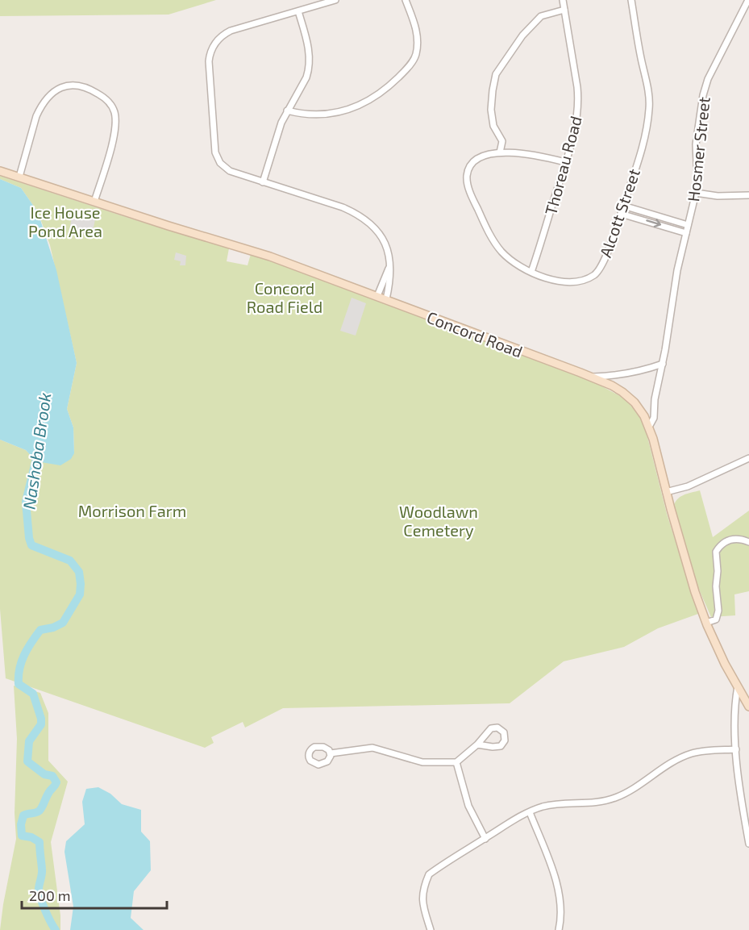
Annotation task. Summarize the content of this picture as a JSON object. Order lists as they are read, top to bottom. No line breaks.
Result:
{"streets":{"street":["Hosmer Street","Thoreau Road","Alcott Street","Concord Road"]},"crossings":[["Hosmer Street","Concord Road"],["Thoreau Road","Alcott Street"]],"water":["Nashoba Brook"],"parks":["Ice House Pond Area","Concord Road Field","Morrison Farm","Woodlawn Cemetery"],"scale_bar":"200 m"}
